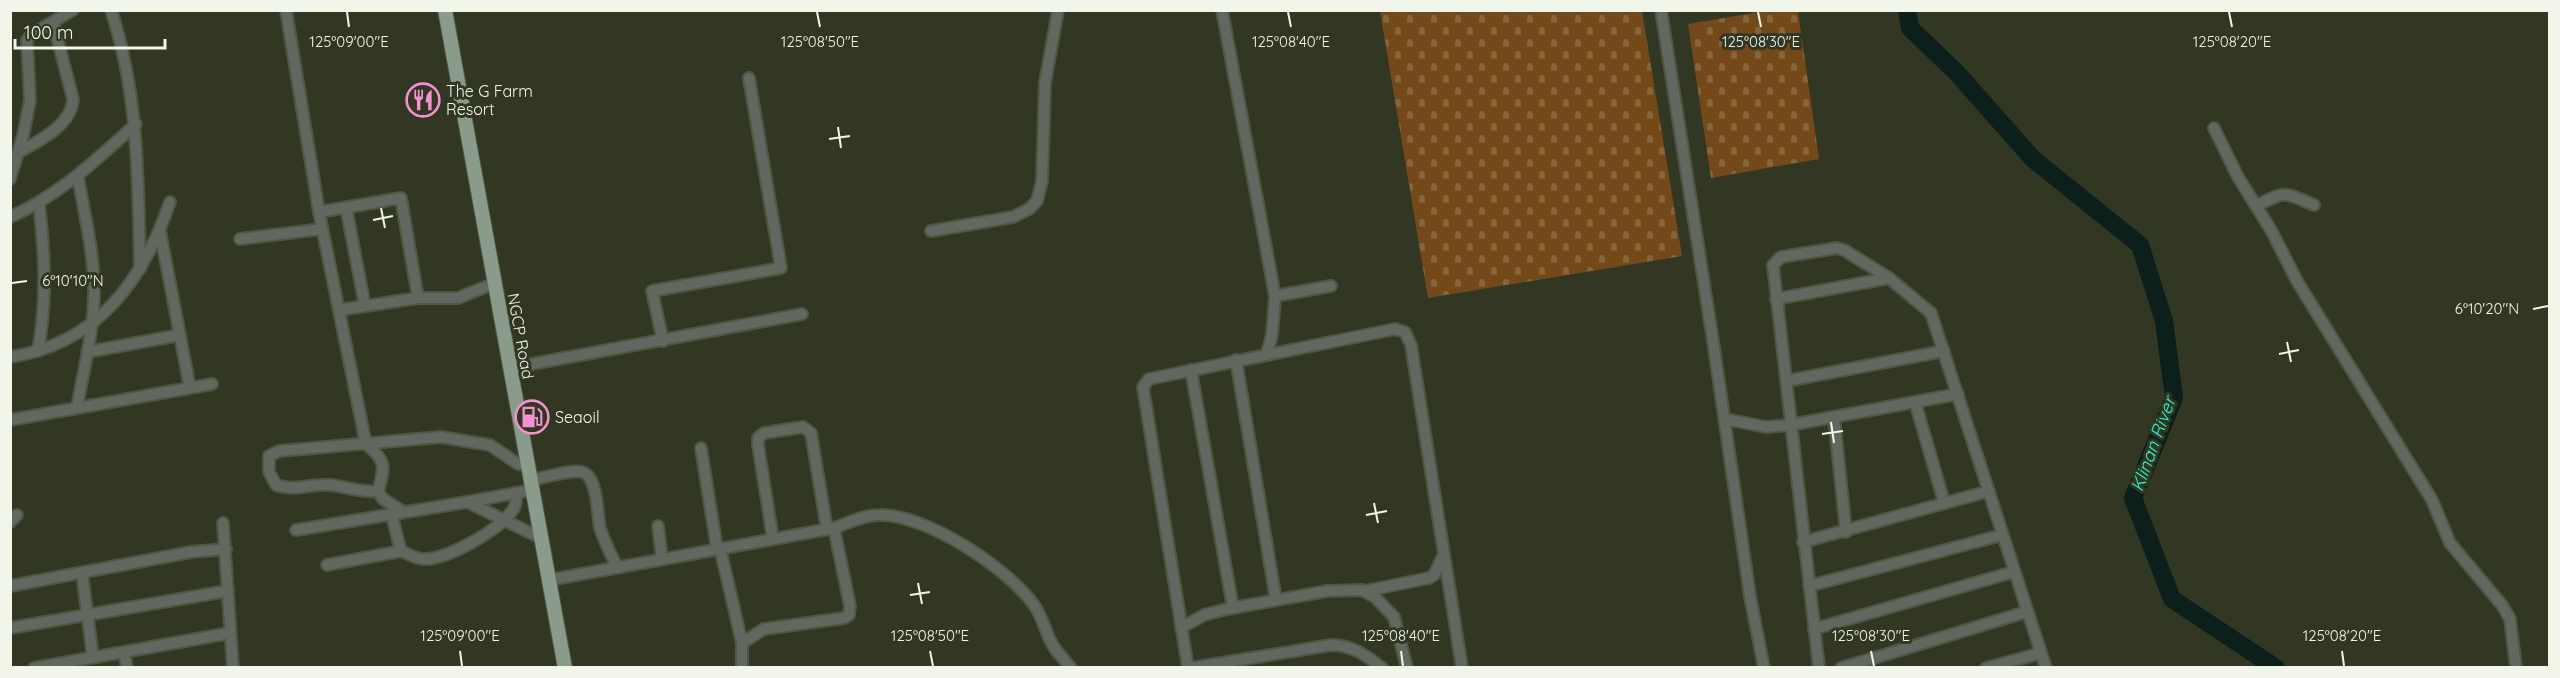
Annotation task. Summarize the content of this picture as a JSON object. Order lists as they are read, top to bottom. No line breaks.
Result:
{"streets":{"main road":["NGCP Road"]},"water":["Klinan River"],"places":{"restaurant":["The G Farm Resort"],"fuel station":["Seaoil"]},"scale_bar":"100 m","coordinates":["125°08'50\"E","125°08'30\"E","125°08'20\"E","125°09'00\"E","125°08'40\"E","6°10'10\"N","6°10'20\"N"]}
